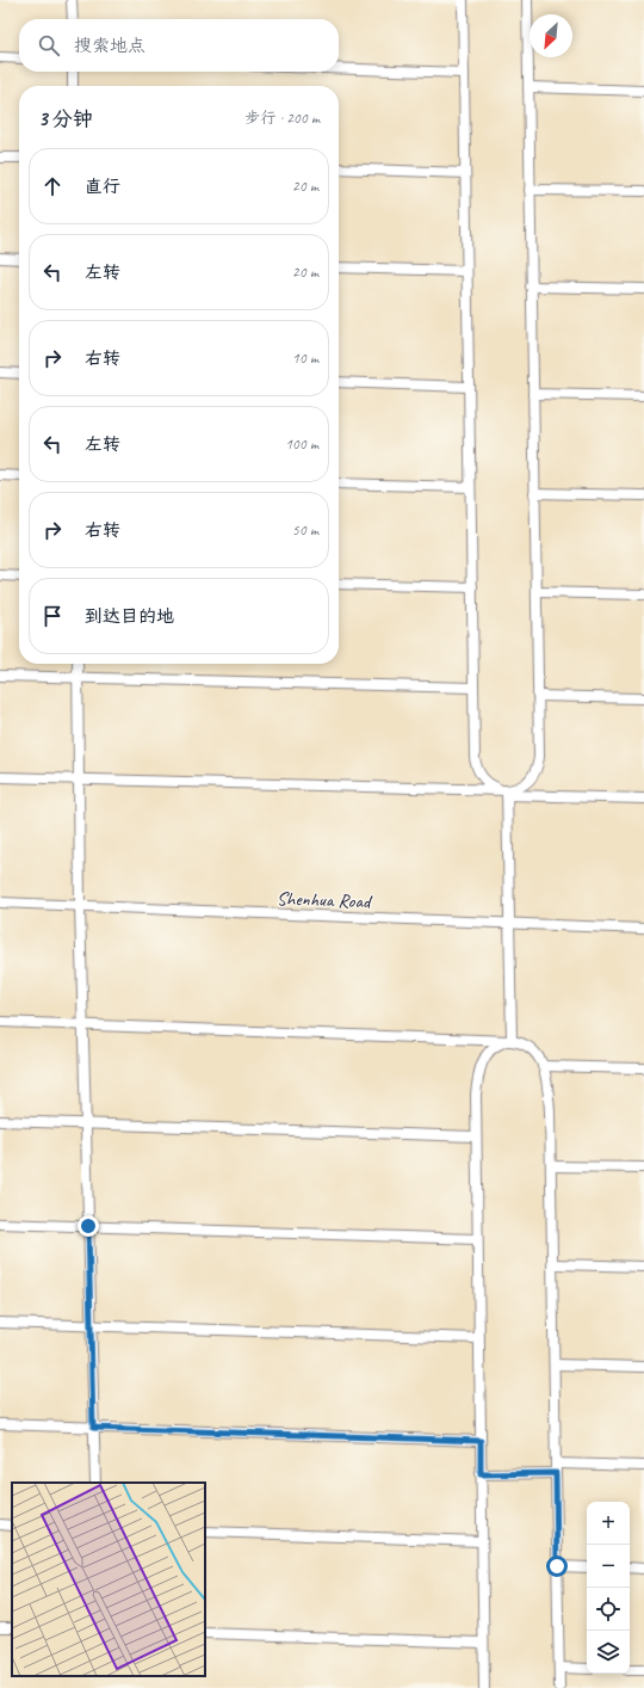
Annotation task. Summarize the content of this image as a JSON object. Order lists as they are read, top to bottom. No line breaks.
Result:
{"streets":{"lane":["Shenhua Road"]},"north":"bottom left","page":{"search":"搜索地点","heading":["3 分钟","步行 · 200 m"],"list":[["直行","20 m"],["左转","20 m"],["右转","10 m"],["左转","100 m"],["右转","50 m"],"到达目的地"],"map_buttons":["+","−"]}}
